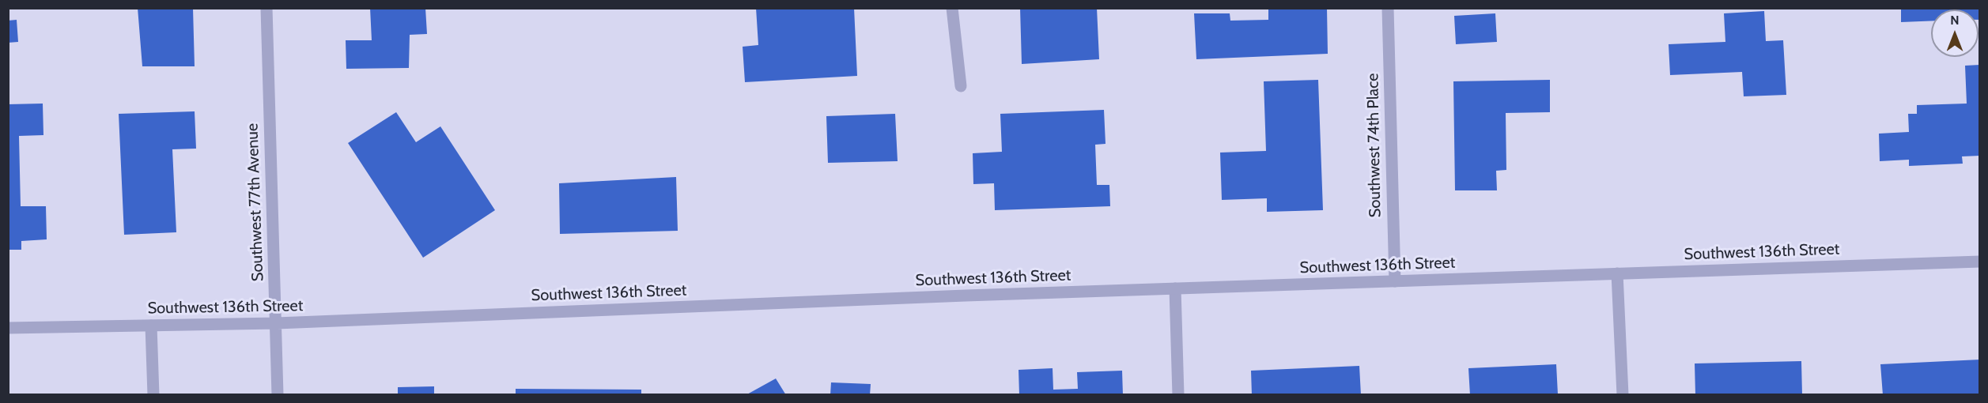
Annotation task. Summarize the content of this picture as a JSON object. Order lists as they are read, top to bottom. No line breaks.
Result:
{"streets":{"street":["Southwest 74th Place","Southwest 77th Avenue","Southwest 136th Street"]},"crossings":[["Southwest 74th Place","Southwest 136th Street"],["Southwest 77th Avenue","Southwest 136th Street"]],"north":"top"}
